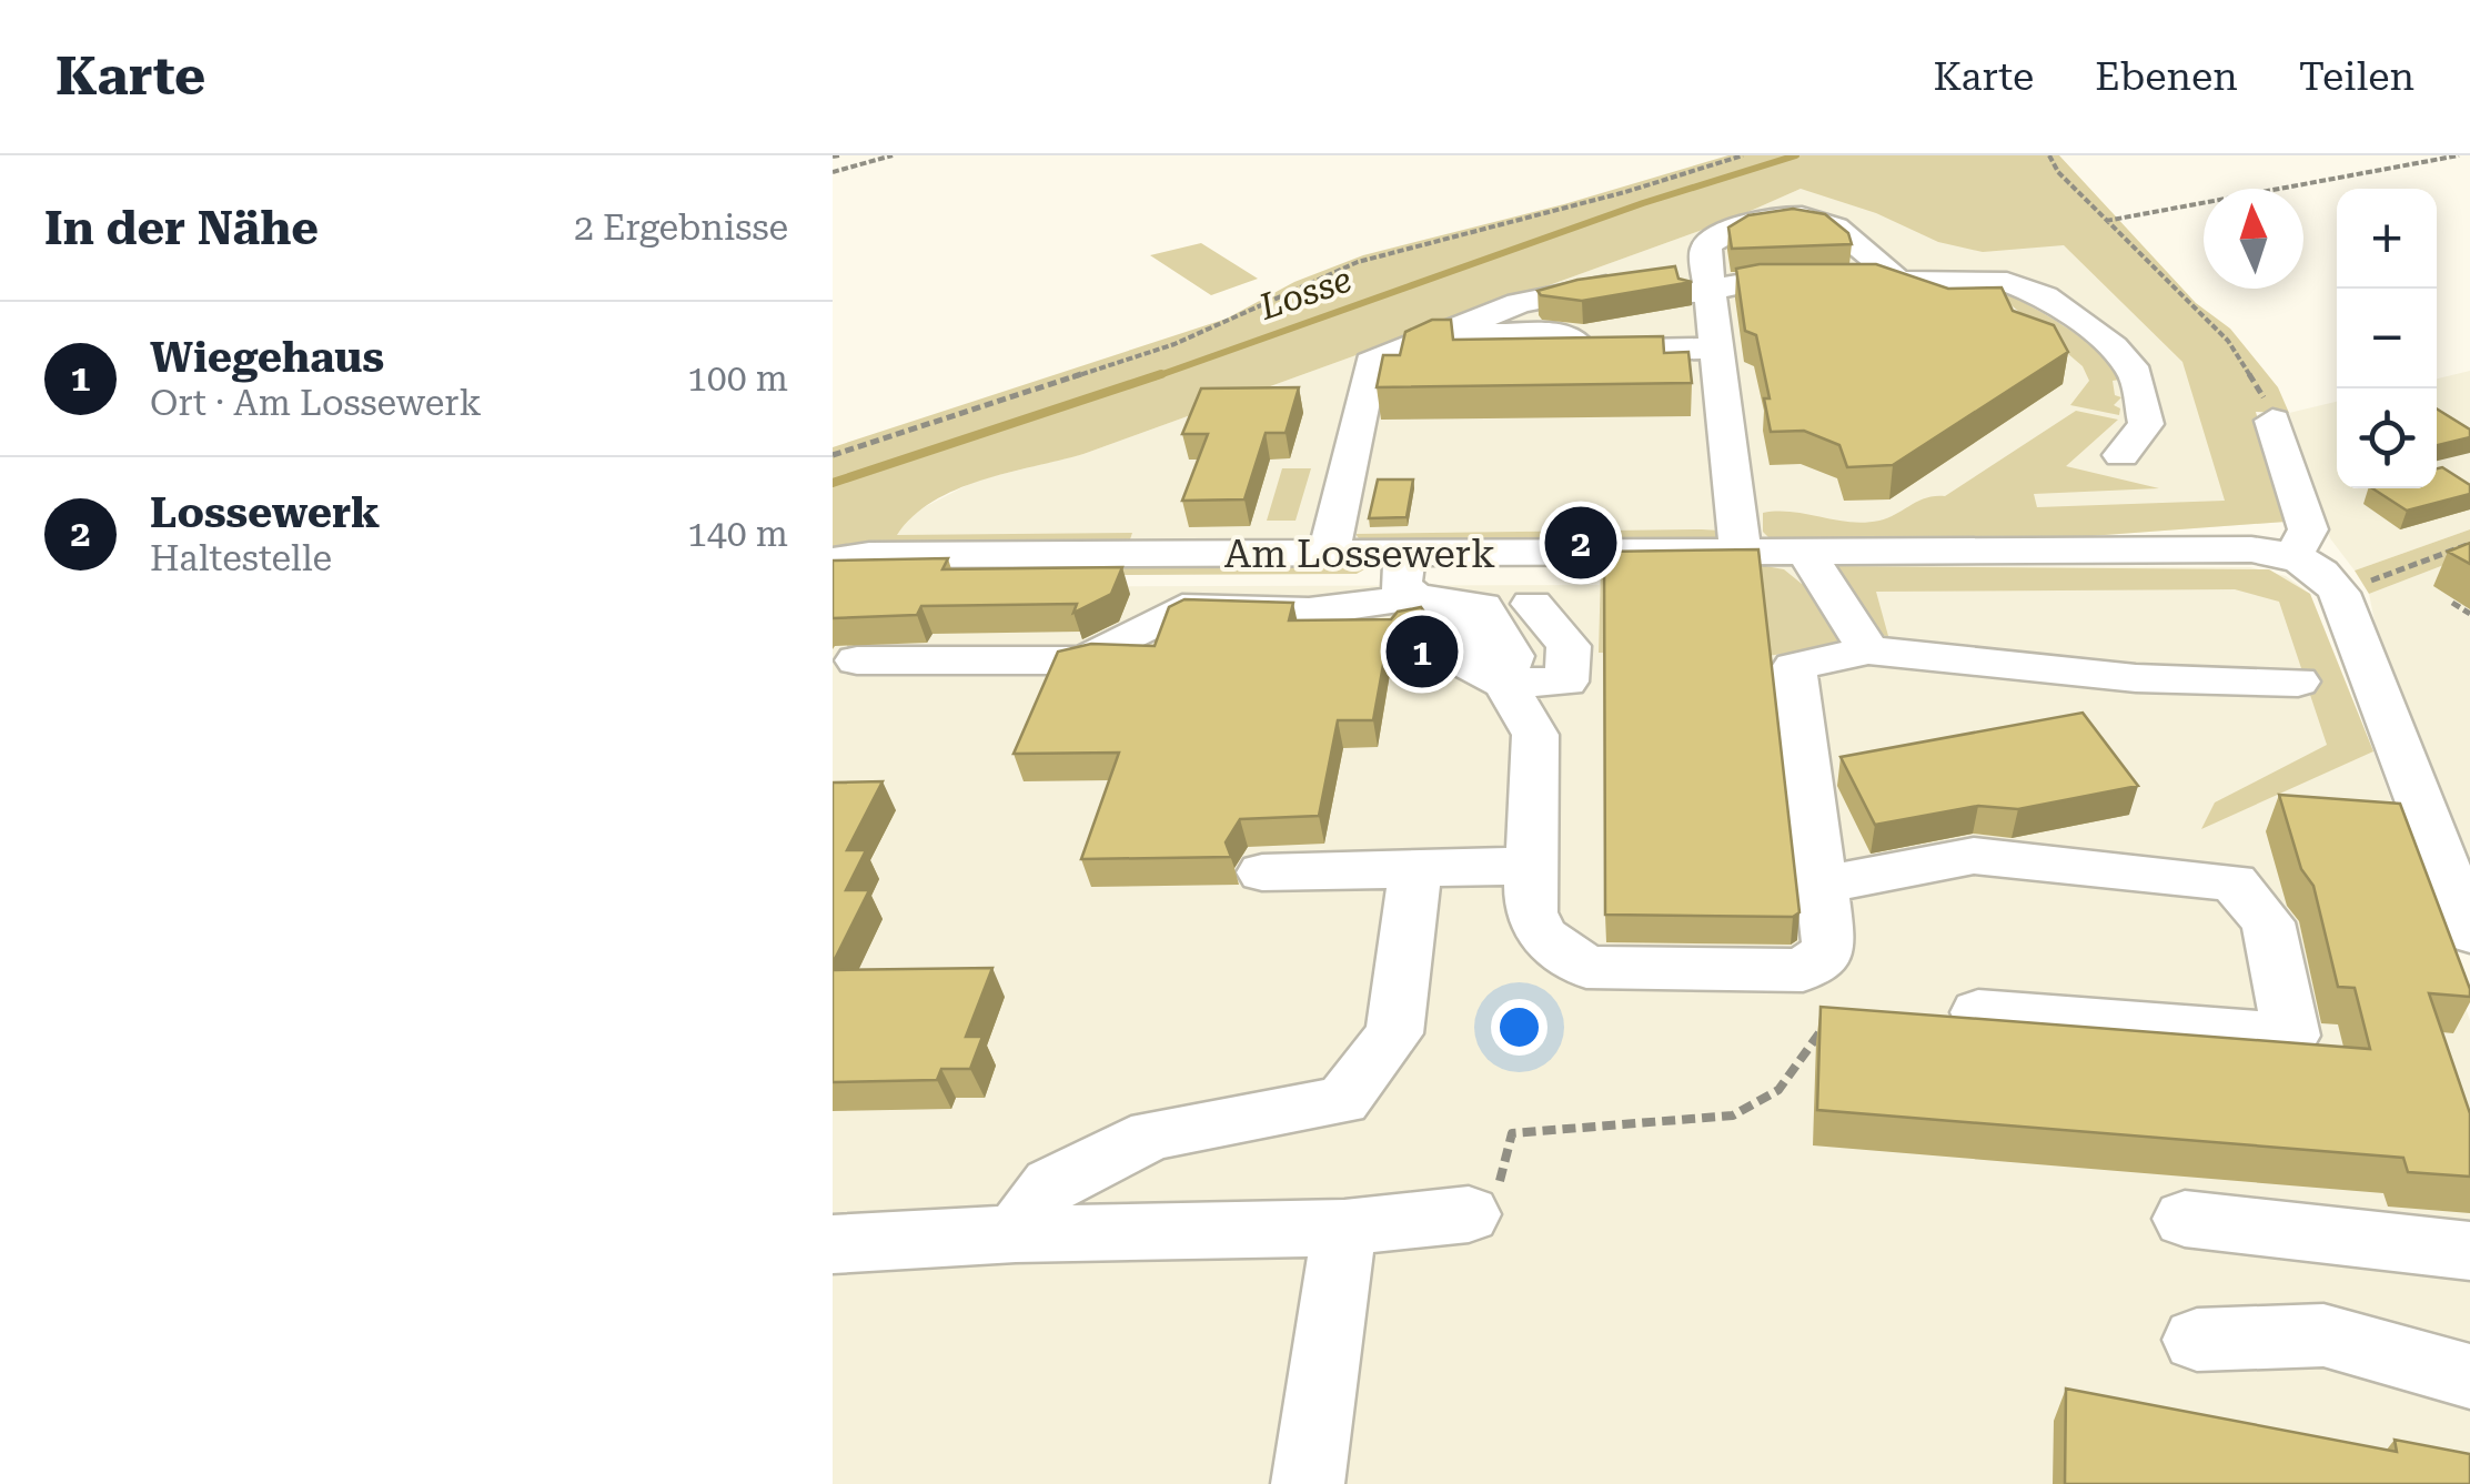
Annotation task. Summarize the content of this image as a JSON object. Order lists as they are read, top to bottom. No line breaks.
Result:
{"streets":{"street":["Am Lossewerk"]},"water":["Losse"],"north":"top","page":{"header":"Karte","nav":["Karte","Ebenen","Teilen"],"heading":["In der Nähe","2 Ergebnisse"],"map_buttons":["+","−"],"list":[{"mark":"1","name":"Wiegehaus","note":"Ort · Am Lossewerk","value":"100 m"},{"mark":"2","name":"Lossewerk","note":"Haltestelle","value":"140 m"}],"pins":["2","1"]}}
